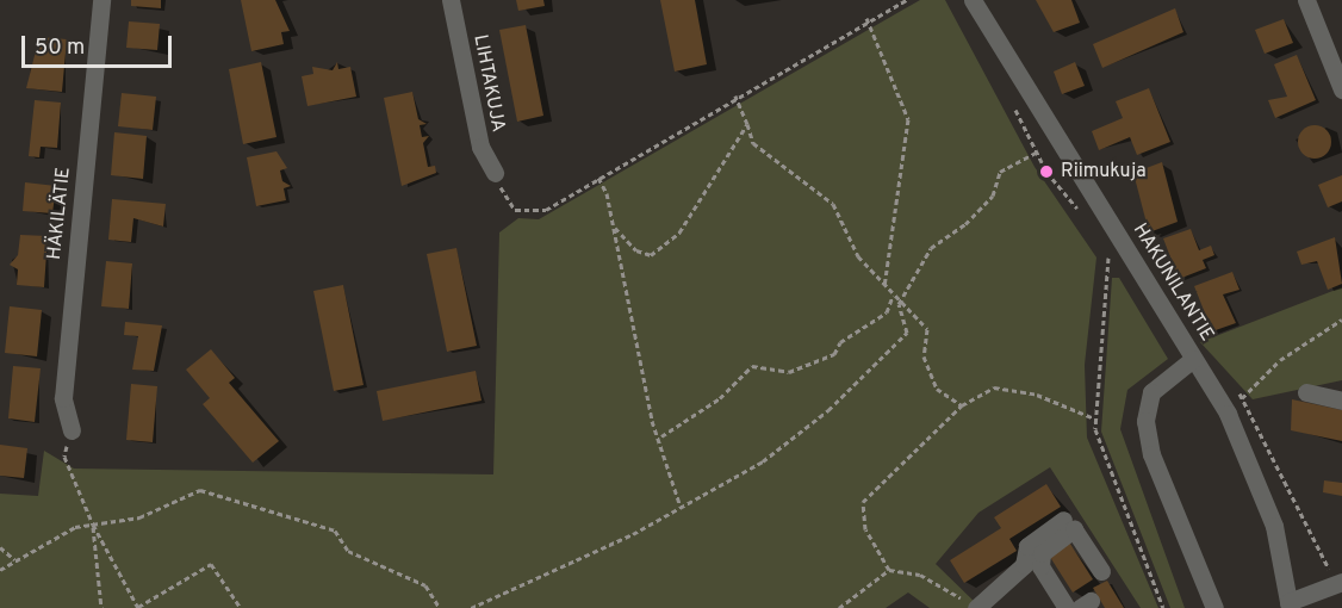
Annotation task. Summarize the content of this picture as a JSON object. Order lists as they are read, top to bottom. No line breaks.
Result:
{"streets":{"street":["LIHTAKUJA","HÄKILÄTIE","HAKUNILANTIE"]},"places":["Riimukuja"],"scale_bar":"50 m"}
